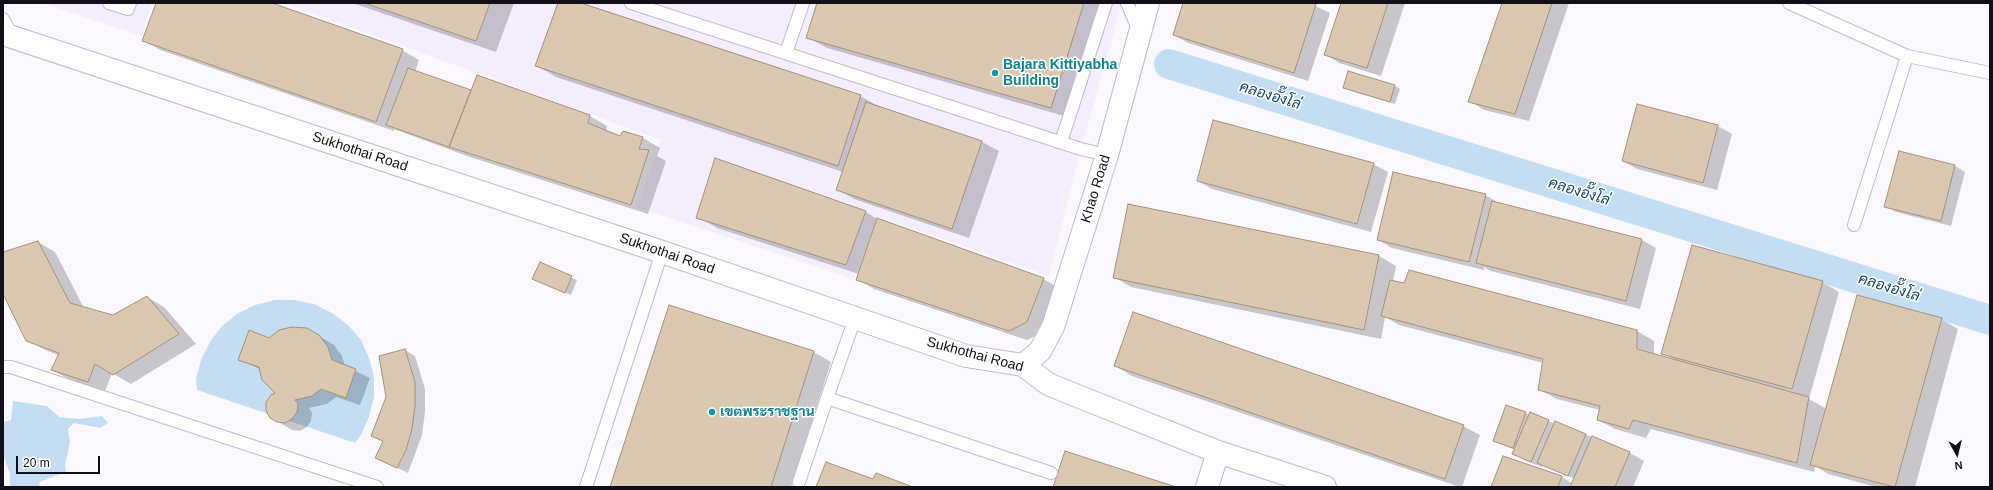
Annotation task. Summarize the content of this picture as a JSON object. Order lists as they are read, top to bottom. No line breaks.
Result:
{"streets":{"street":["Sukhothai Road","Khao Road"]},"crossings":[["Sukhothai Road","Khao Road"]],"water":["คลองอั๊งโล่"],"places":["Bajara Kittiyabha Building","เขตพระราชฐาน"],"scale_bar":"20 m","north":"bottom"}
